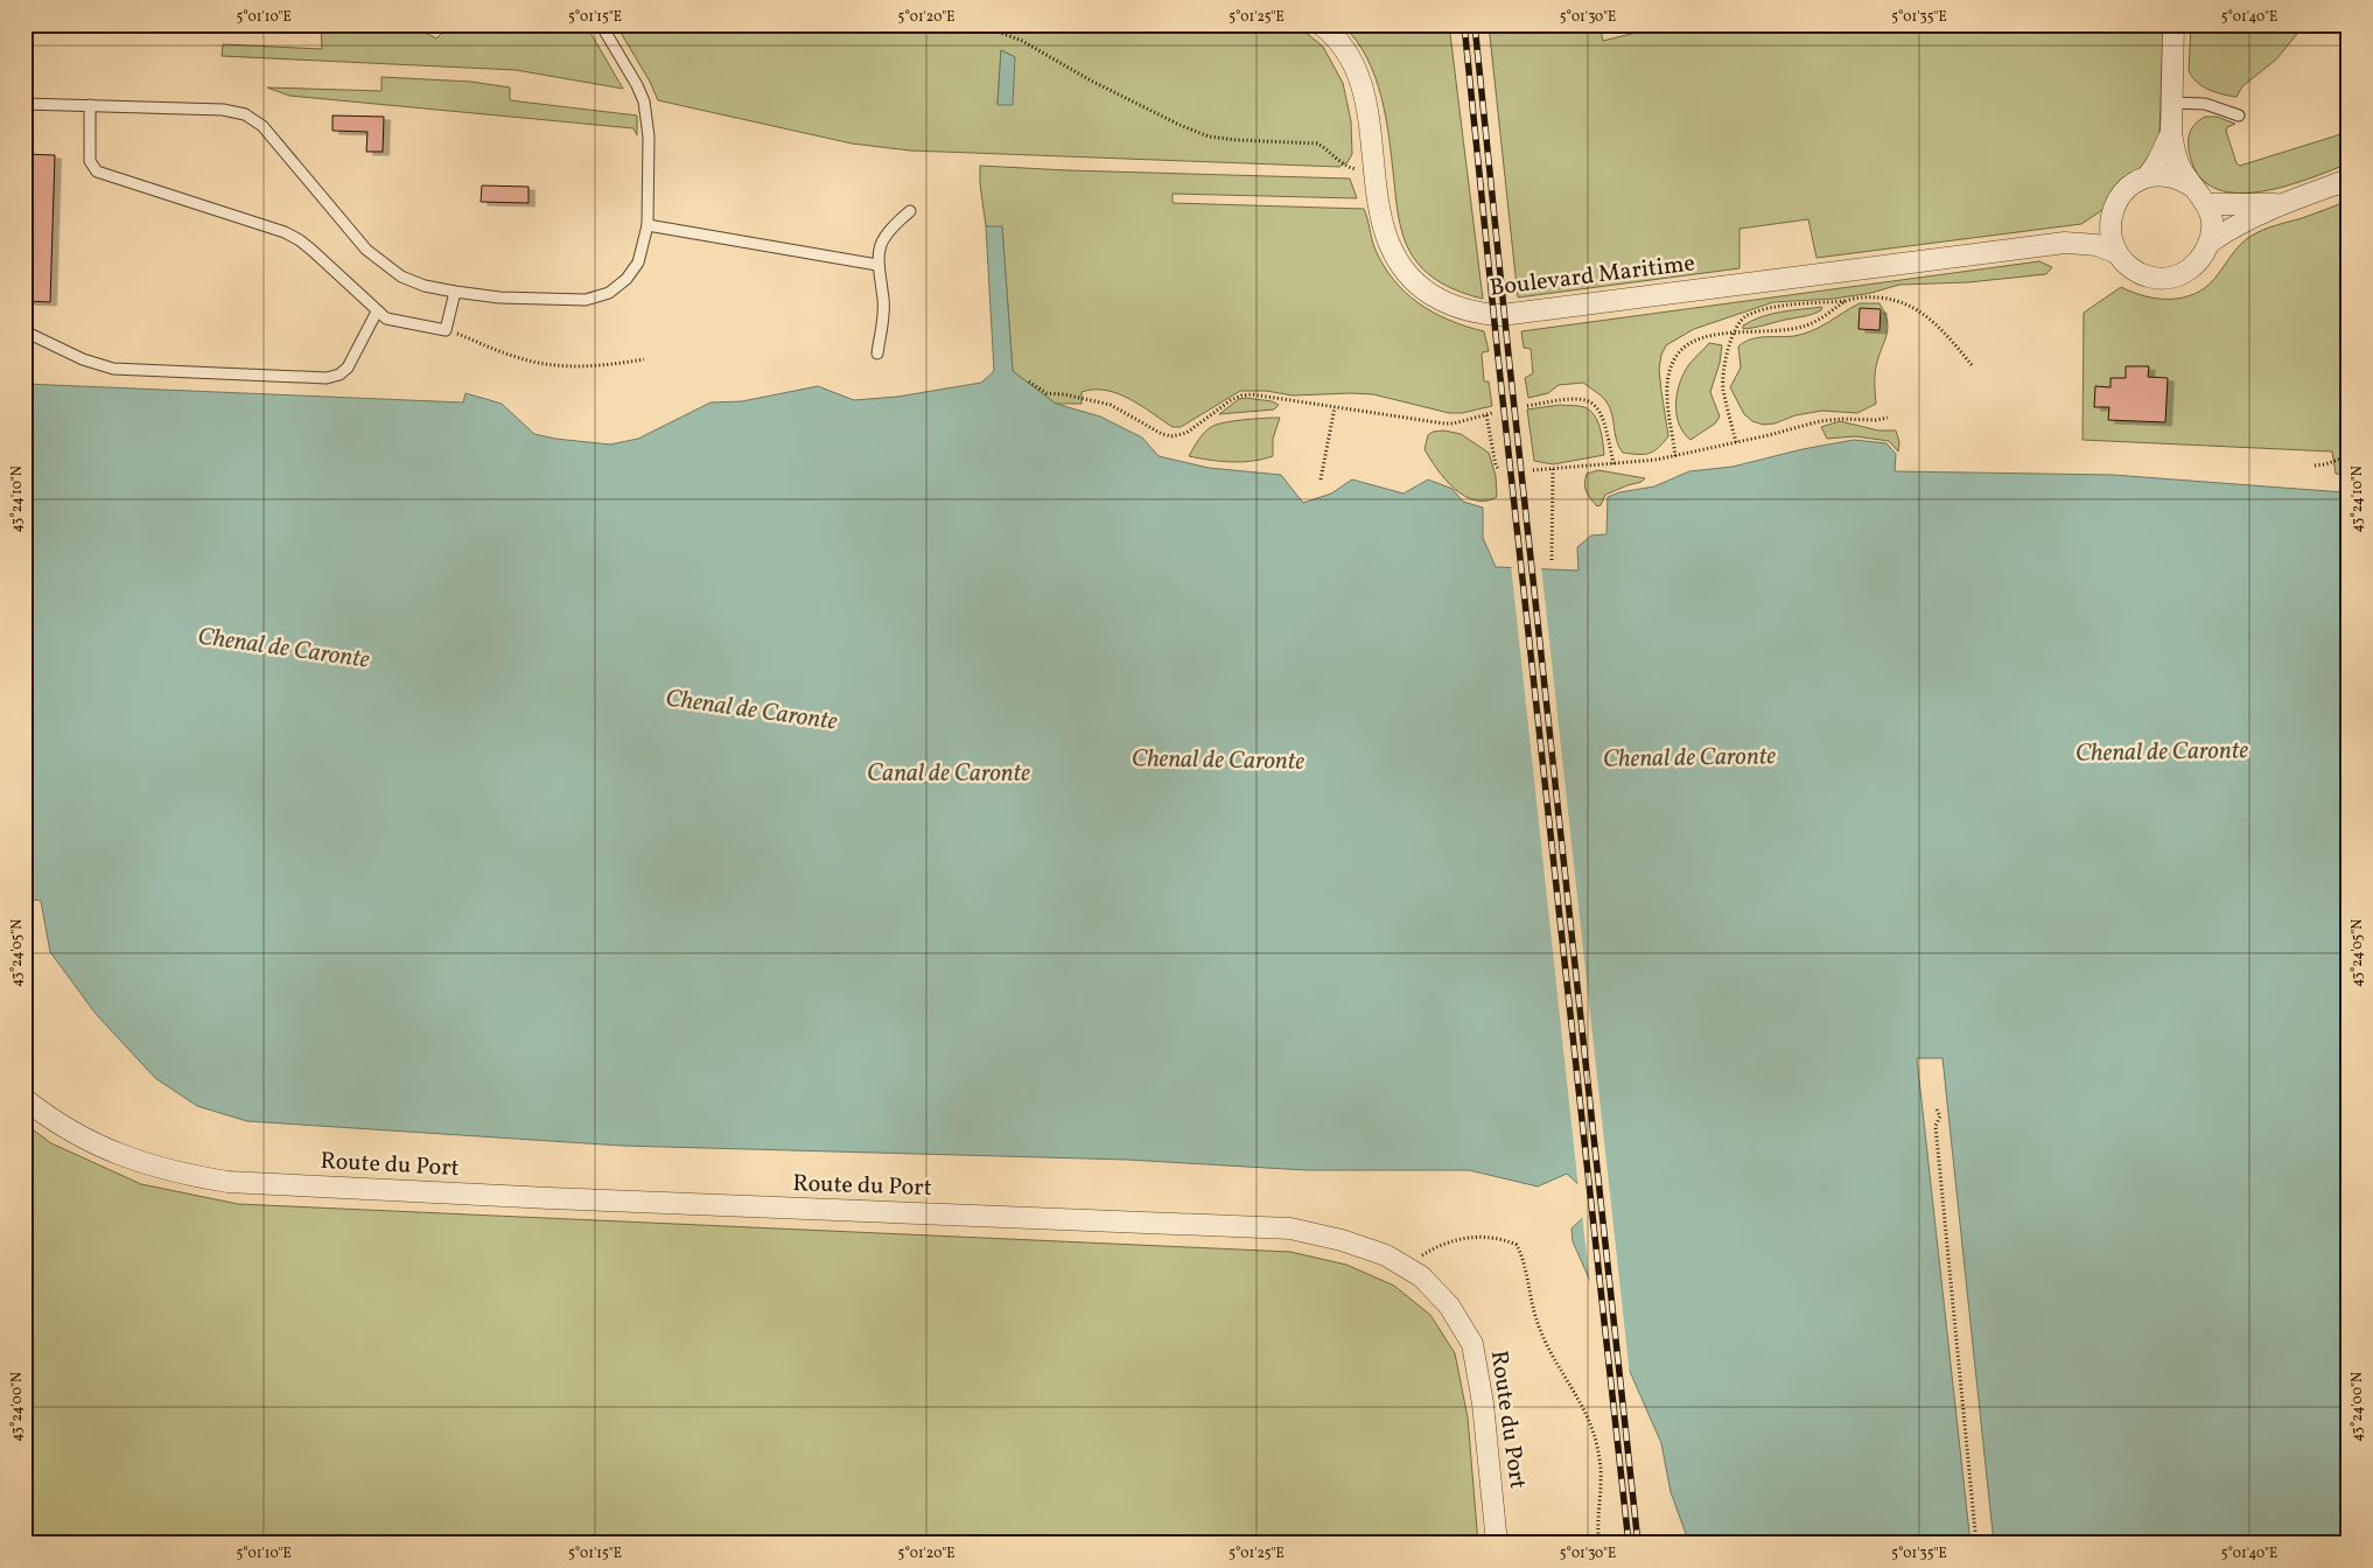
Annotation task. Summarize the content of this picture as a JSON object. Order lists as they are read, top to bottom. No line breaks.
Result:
{"streets":{"street":["Boulevard Maritime","Route du Port"]},"water":["Chenal de Caronte","Canal de Caronte"],"coordinates":["5°01'10\"E","5°01'15\"E","5°01'20\"E","5°01'25\"E","5°01'30\"E","5°01'35\"E","5°01'40\"E","43°24'10\"N","43°24'05\"N","43°24'00\"N"]}
